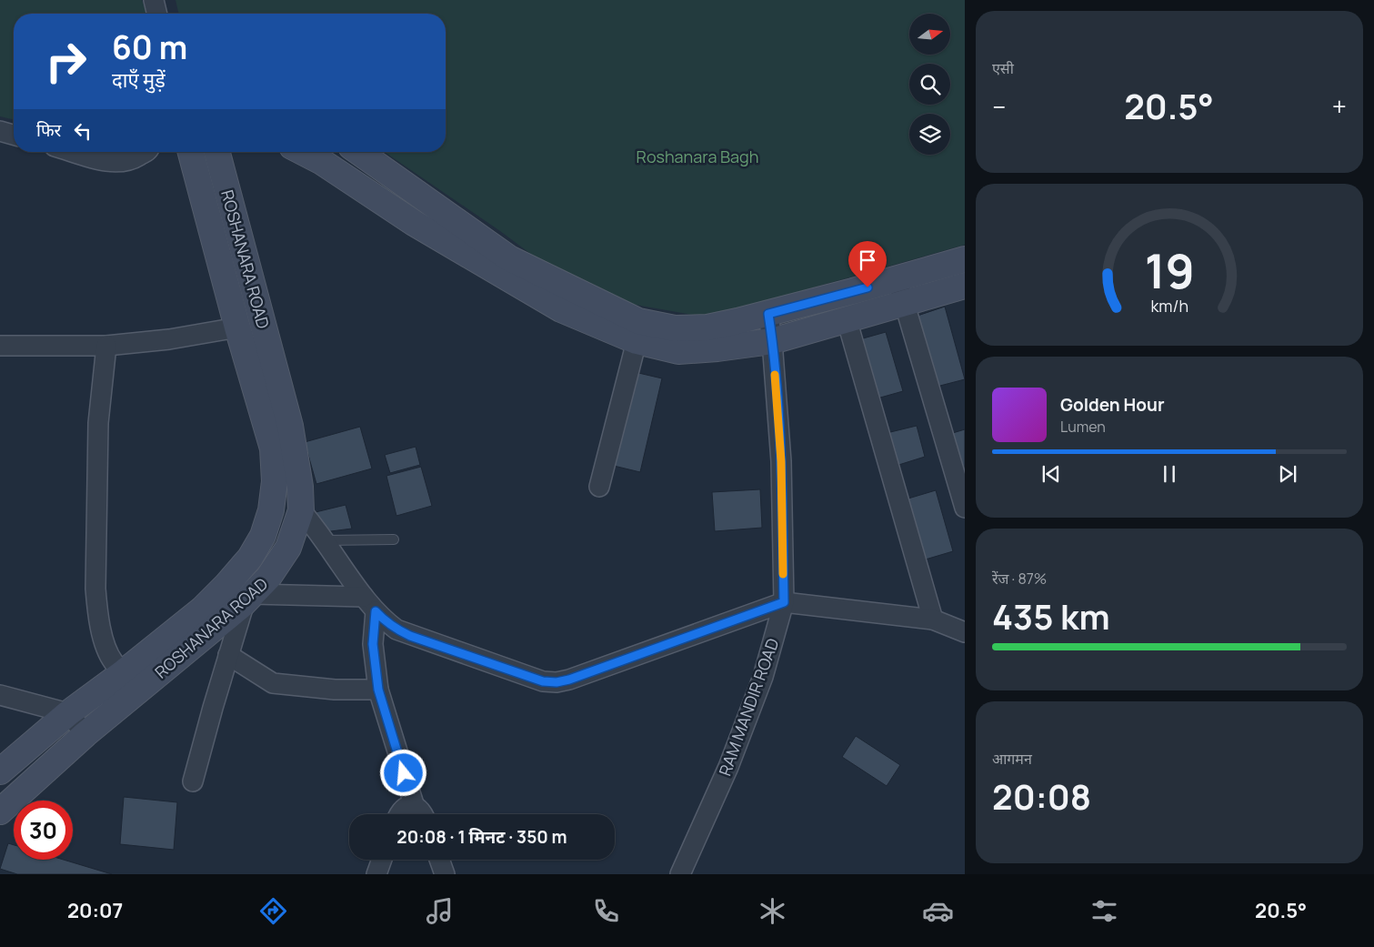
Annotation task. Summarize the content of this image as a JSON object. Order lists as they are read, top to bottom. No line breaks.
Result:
{"streets":{"street":["ROSHANARA ROAD","RAM MANDIR ROAD"]},"parks":["Roshanara Bagh"],"north":"right","page":{"tile":["एसी",["रेंज · 87%","435 km"],["आगमन","20:08"]],"turn":["60 m","दाएँ मुड़ें"],"heat":["−","20.5°","+"],"then":"फिर","song":["Golden Hour","Lumen"],"limit":"30","trip":"20:08 · 1 मिनट · 350 m","tabs":["20:07","20.5°"],"gauge":["19","km/h"]}}
